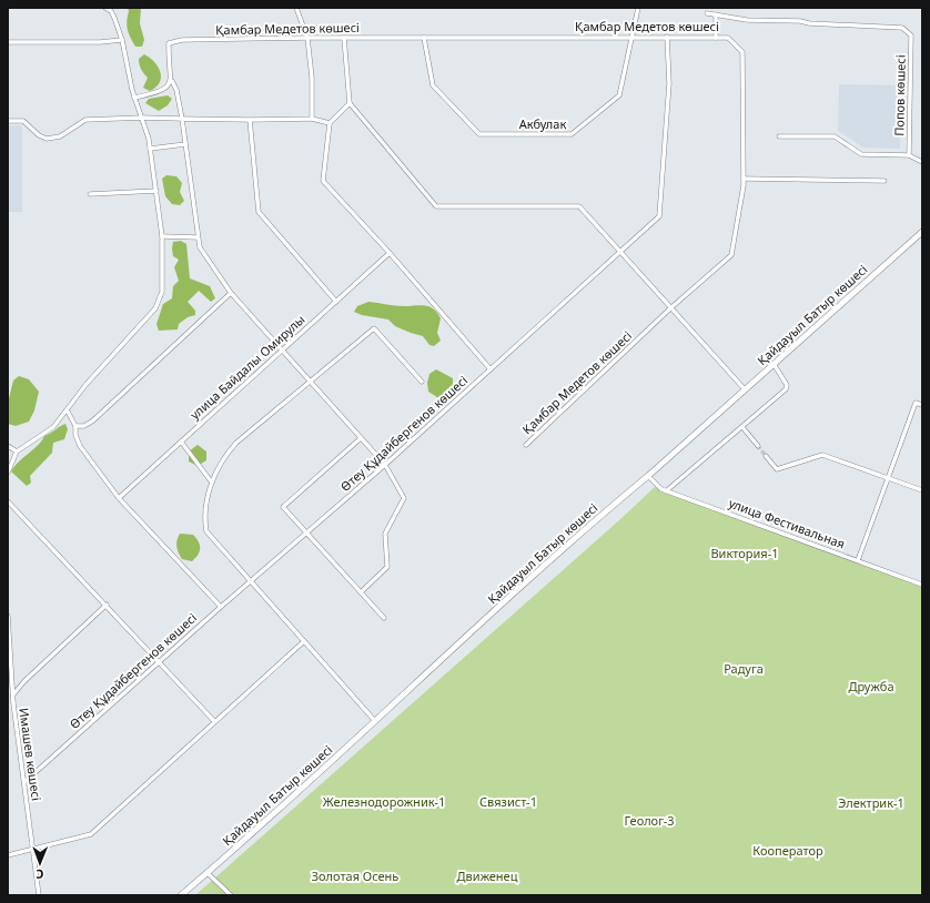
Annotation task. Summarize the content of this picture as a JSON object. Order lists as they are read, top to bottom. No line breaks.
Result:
{"streets":{"street":["Қамбар Медетов көшесі","Попов көшесі","Акбулак","Қайдауыл Батыр көшесі","улица Байдалы Омирулы","Өтеу Құдайбергенов көшесі","улица Фестивальная","Имашев көшесі"]},"crossings":[["Қамбар Медетов көшесі","Акбулак"],["Қамбар Медетов көшесі","Өтеу Құдайбергенов көшесі"],["Қайдауыл Батыр көшесі","улица Фестивальная"],["Өтеу Құдайбергенов көшесі","Имашев көшесі"]],"parks":["Виктория-1","Радуга","Дружба","Железнодорожник-1","Связист-1","Электрик-1","Геолог-3","Кооператор","Золотая Осень","Движенец"],"north":"bottom"}
